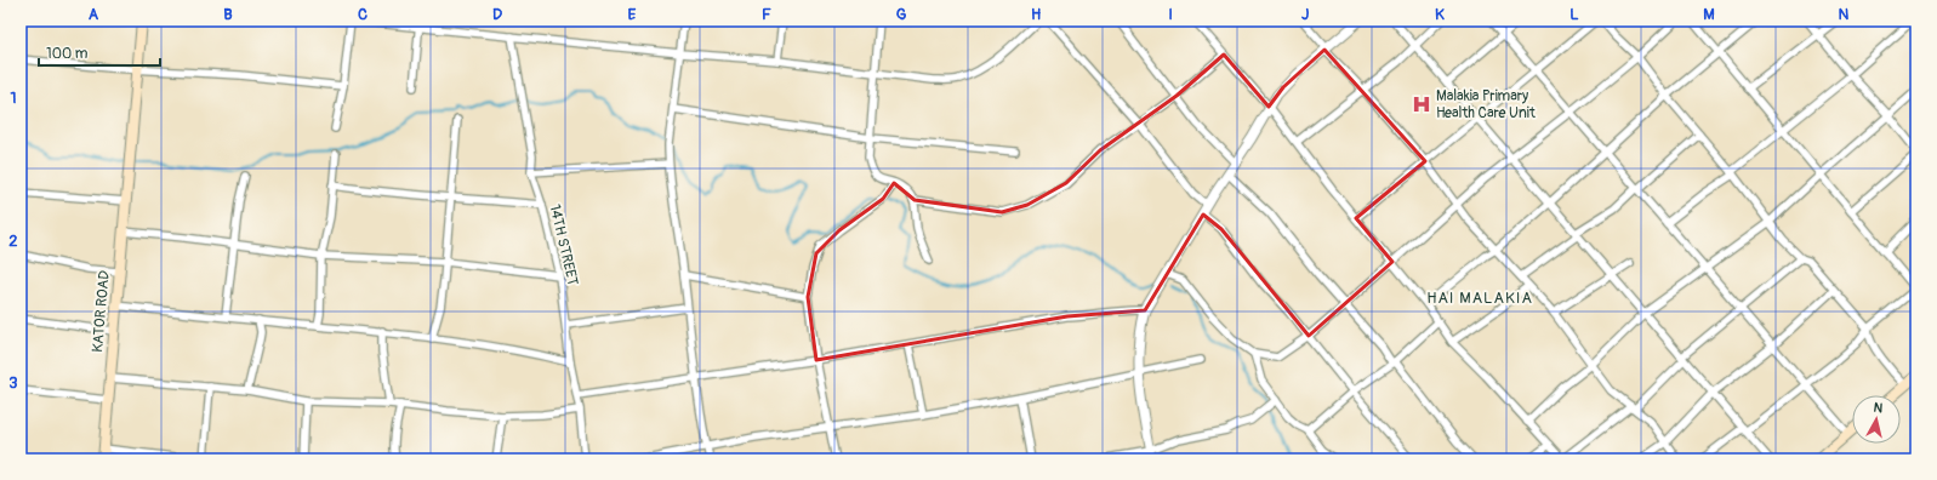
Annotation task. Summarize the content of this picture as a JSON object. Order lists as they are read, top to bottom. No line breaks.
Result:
{"streets":{"main road":["KATOR ROAD"],"street":["14TH STREET"]},"districts":["HAI MALAKIA"],"places":{"hospital":["Malakia Primary Health Care Unit"]},"scale_bar":"100 m","north":"top","grid":{"columns":["A","B","C","D","E","F","G","H","I","J","K","L","M","N"],"rows":["1","2","3"]}}
